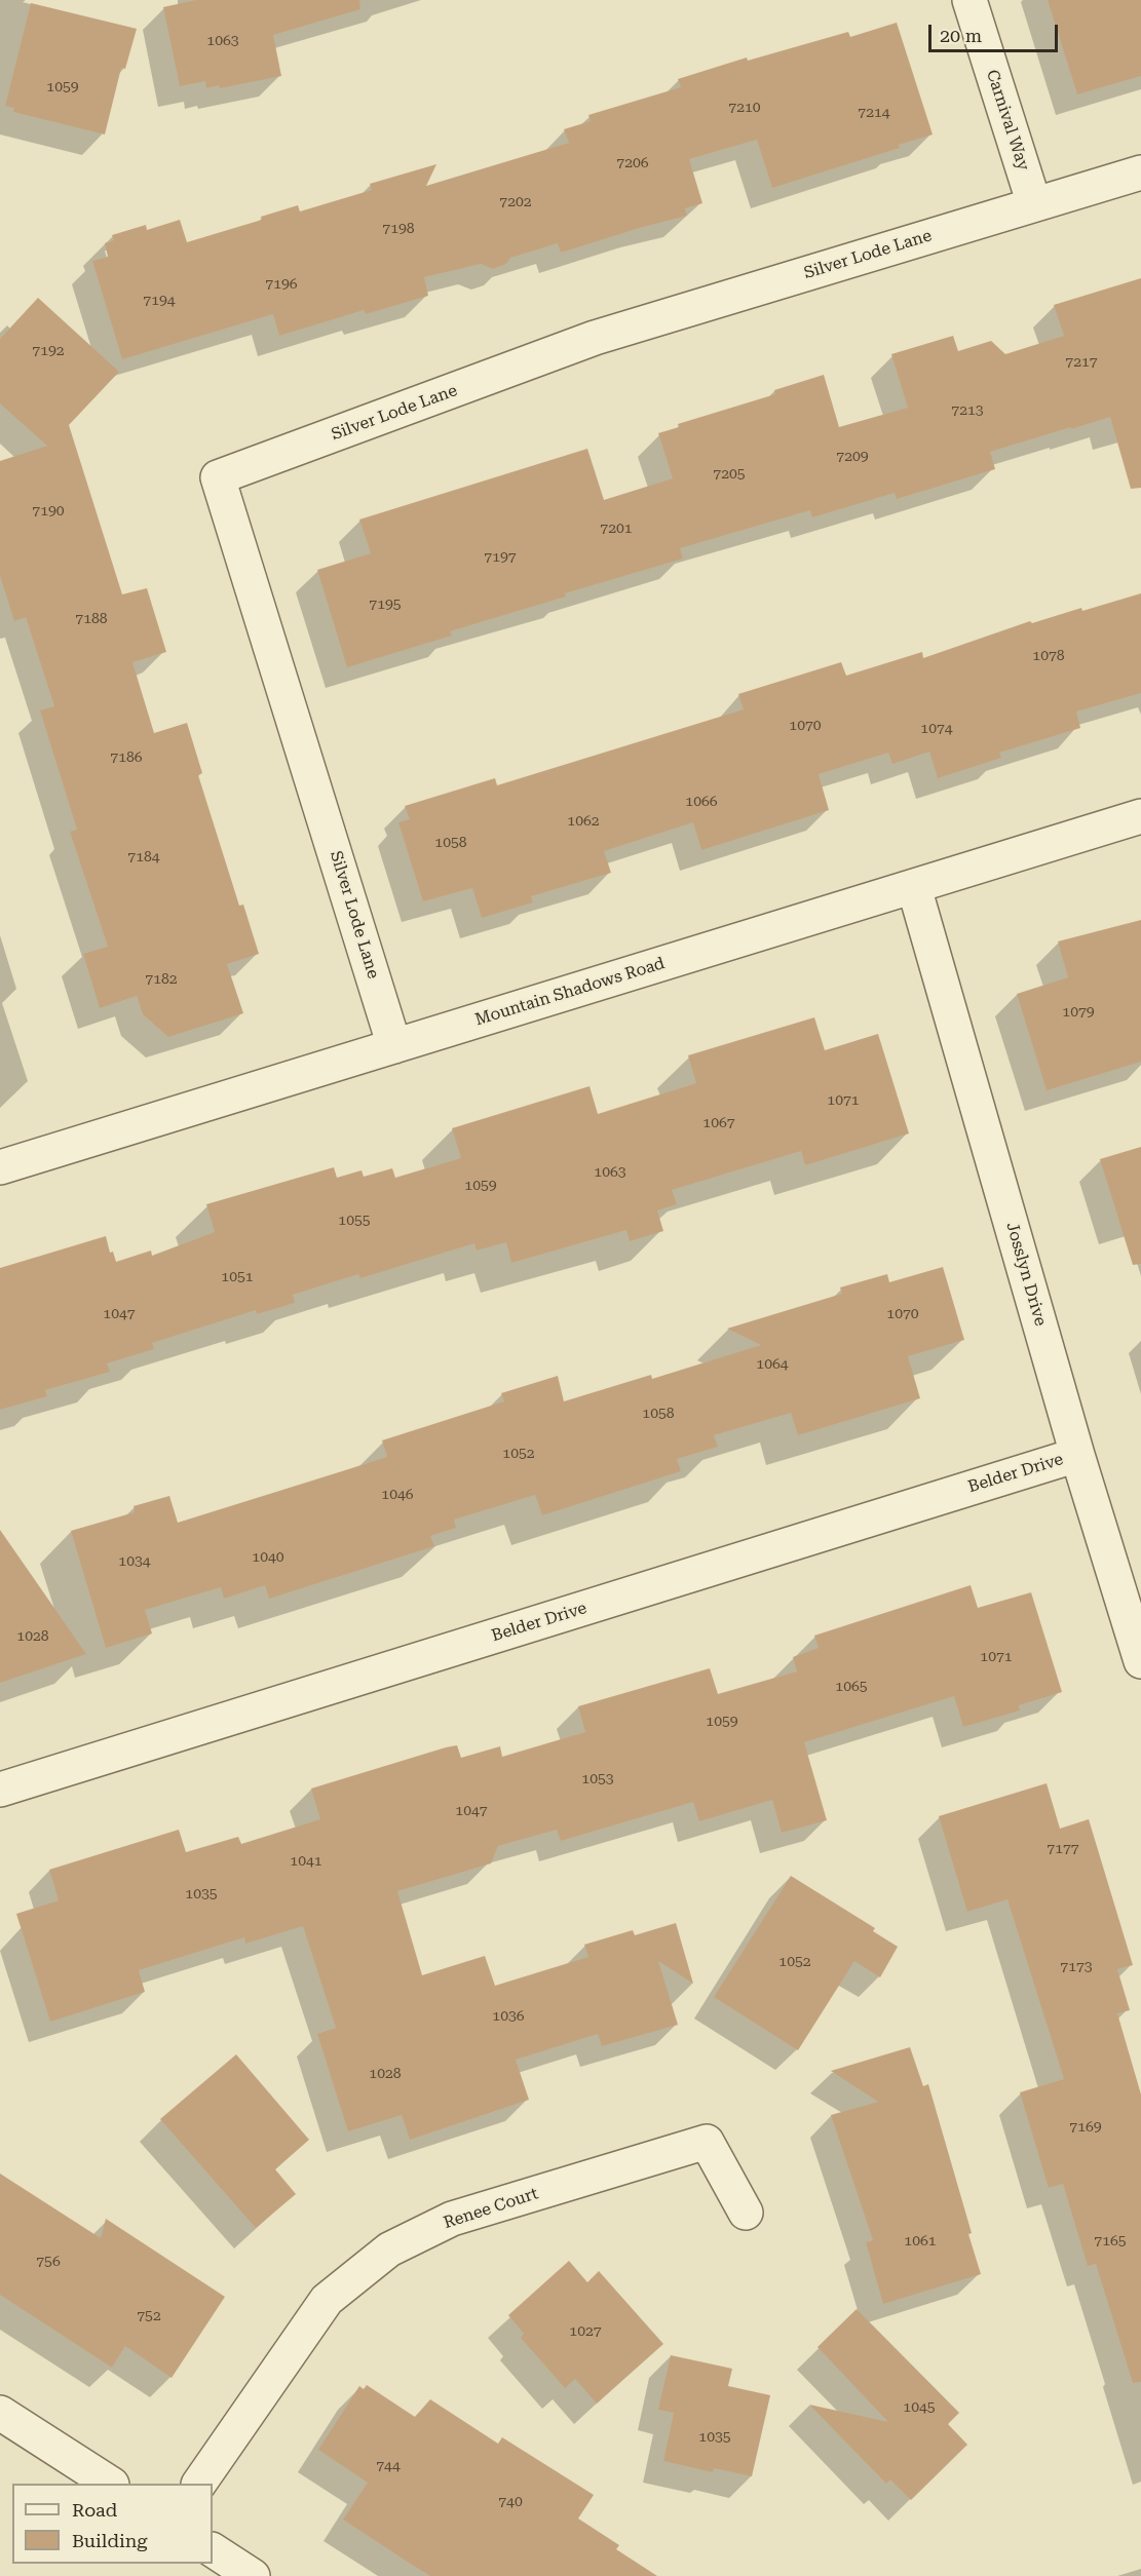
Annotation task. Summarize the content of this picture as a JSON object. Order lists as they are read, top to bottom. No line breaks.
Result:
{"streets":{"street":["Carnival Way","Silver Lode Lane","Mountain Shadows Road","Josslyn Drive","Belder Drive","Renee Court"]},"crossings":[["Carnival Way","Silver Lode Lane"],["Silver Lode Lane","Mountain Shadows Road"],["Mountain Shadows Road","Josslyn Drive"],["Josslyn Drive","Belder Drive"]],"house_numbers":["1063","1059","7210","7214","7206","7202","7198","7196","7194","7192","7217","7213","7209","7205","7190","7201","7197","7195","7188","1078","1070","1074","7186","1066","1062","1058","7184","7182","1079","1071","1067","1063","1059","1055","1051","1047","1070","1064","1058","1052","1046","1040","1034","1028","1071","1065","1059","1053","1047","7177","1041","1035","1052","7173","1036","1028","7169","1061","7165","756","752","1027","1045","1035","744","740"],"legend":["Road","Building"],"scale_bar":"20 m"}
